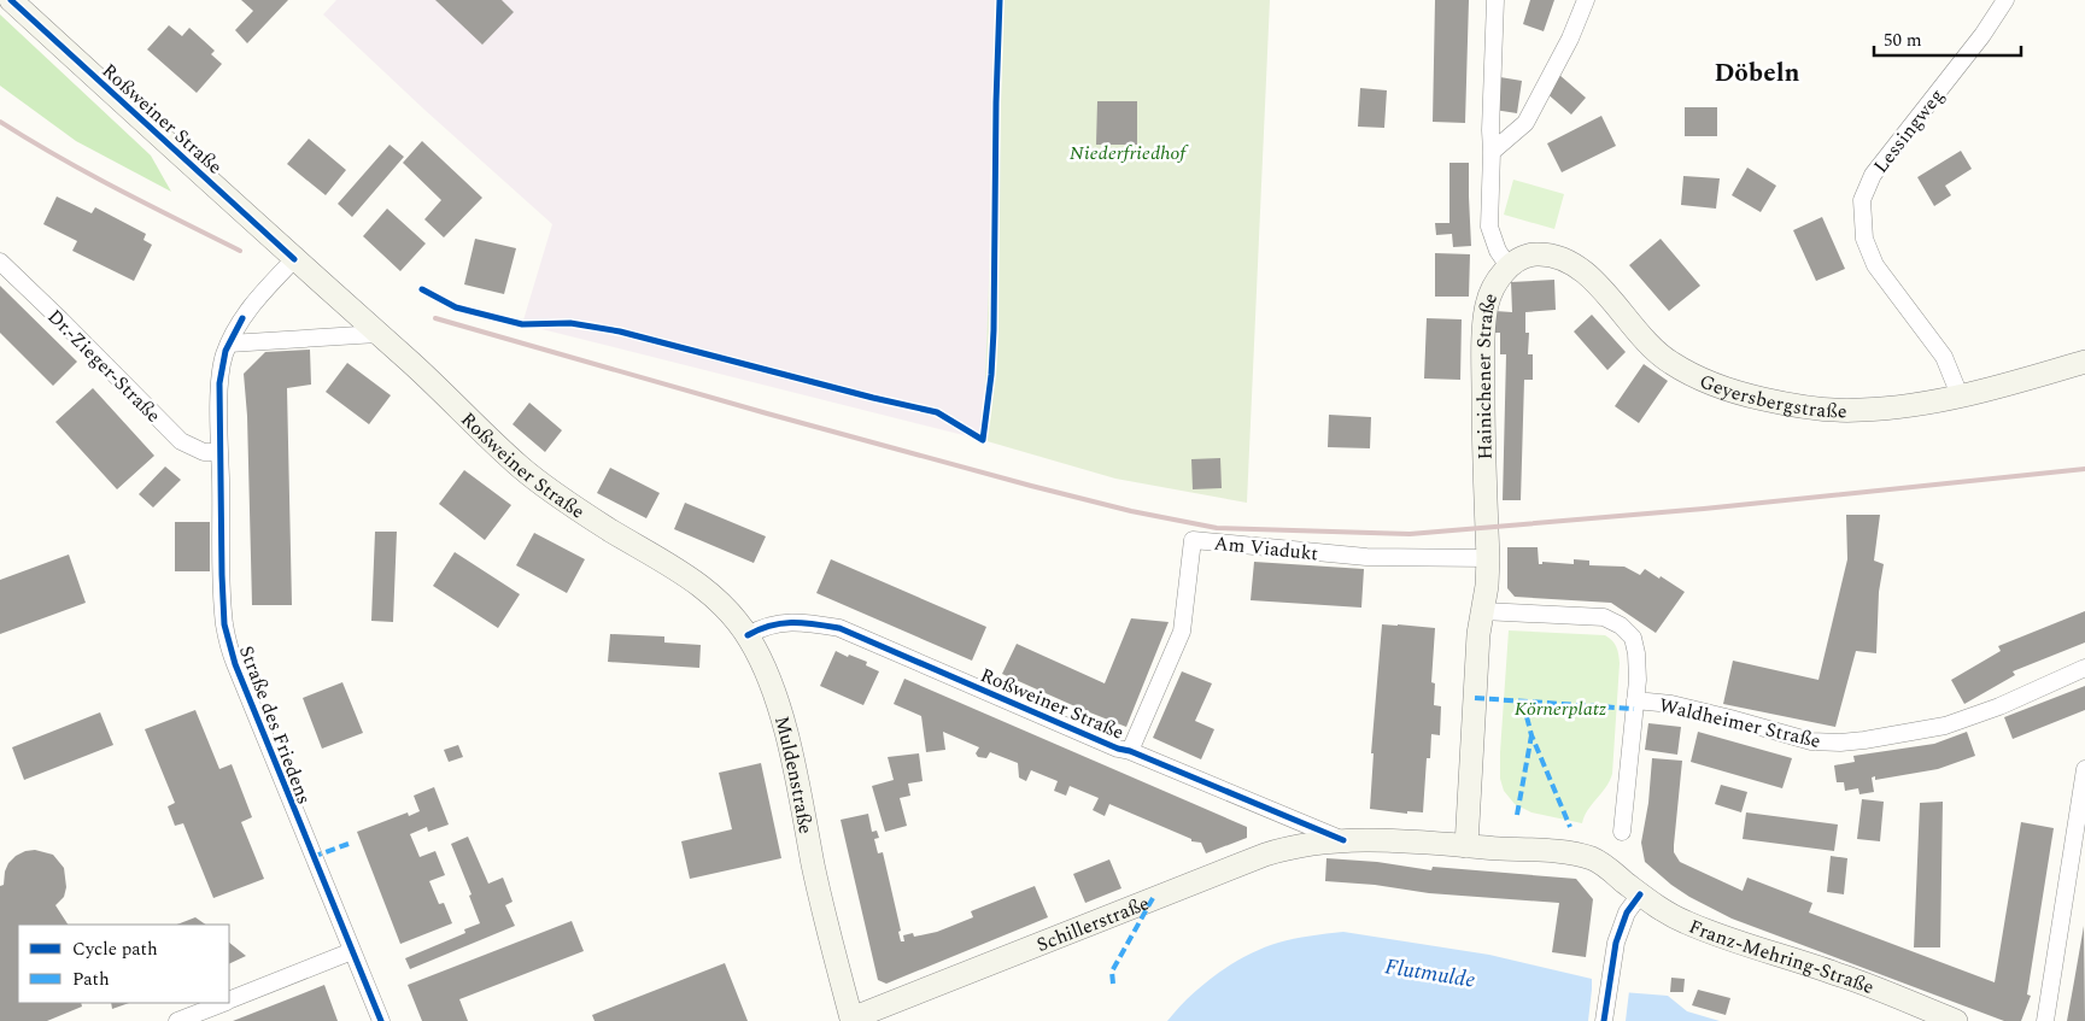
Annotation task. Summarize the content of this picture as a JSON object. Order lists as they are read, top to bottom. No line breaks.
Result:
{"streets":{"main road":["Roßweiner Straße","Hainichener Straße","Geyersbergstraße","Muldenstraße","Schillerstraße","Franz-Mehring-Straße"],"street":["Lessingweg","Dr.-Zieger-Straße","Am Viadukt","Waldheimer Straße","Straße des Friedens"]},"crossings":[["Roßweiner Straße","Am Viadukt"],["Roßweiner Straße","Straße des Friedens"],["Roßweiner Straße","Muldenstraße"],["Roßweiner Straße","Schillerstraße"],["Lessingweg","Geyersbergstraße"],["Dr.-Zieger-Straße","Straße des Friedens"],["Hainichener Straße","Geyersbergstraße"],["Hainichener Straße","Am Viadukt"],["Muldenstraße","Schillerstraße"]],"districts":["Döbeln"],"water":["Flutmulde"],"parks":["Niederfriedhof","Körnerplatz"],"legend":["Cycle path","Path"],"scale_bar":"50 m"}
